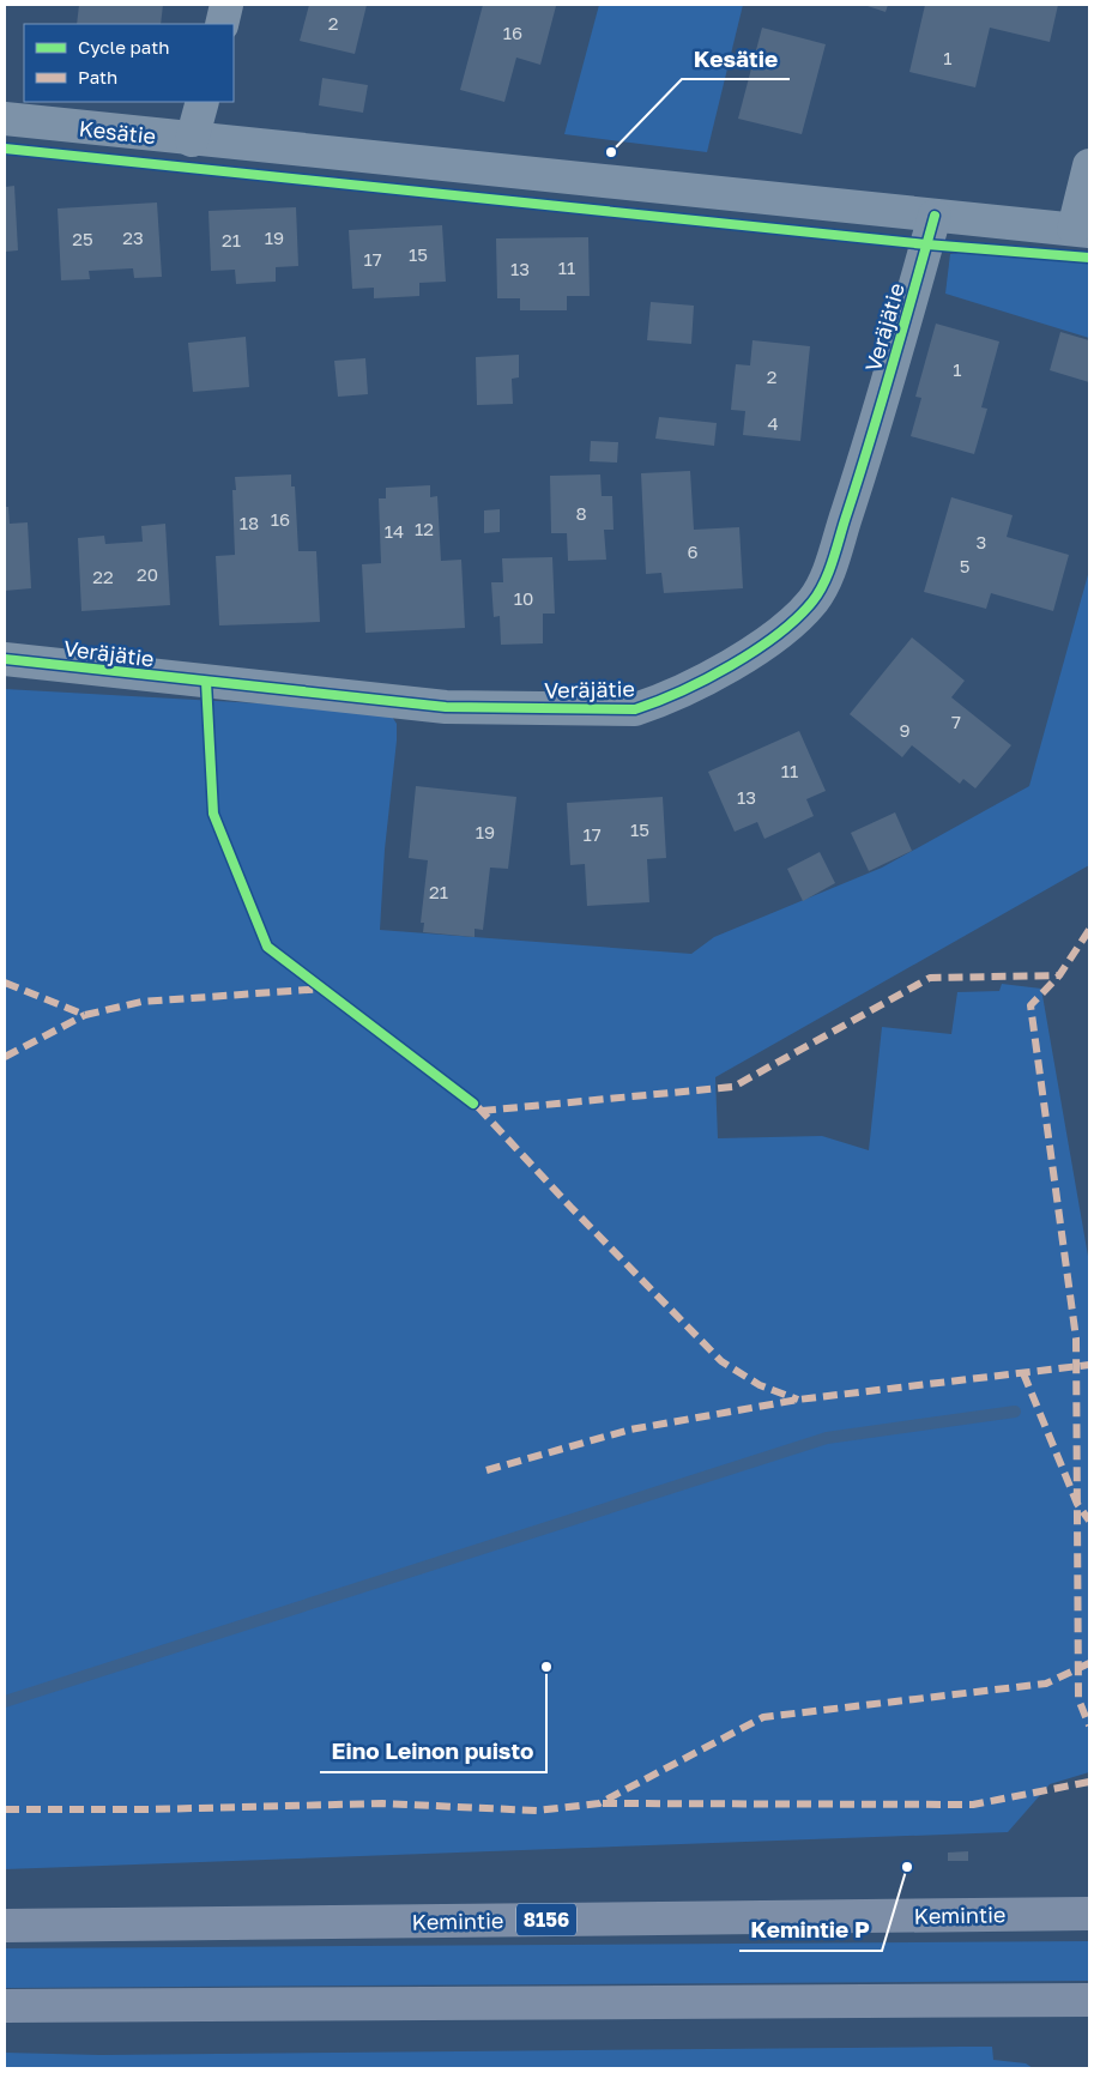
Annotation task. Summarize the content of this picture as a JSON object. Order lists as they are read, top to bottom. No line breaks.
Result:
{"streets":{"main road":["Kemintie","8156"],"street":["Kesätie","Veräjätie"]},"crossings":[["Kesätie","Veräjätie"]],"places":["Kesätie","Eino Leinon puisto","Kemintie P"],"house_numbers":["2","16","1","23","19","25","21","15","17","11","13","1","2","4","8","16","18","12","14","3","6","5","20","22","10","7","9","11","13","15","19","17","21"],"legend":["Cycle path","Path"]}
